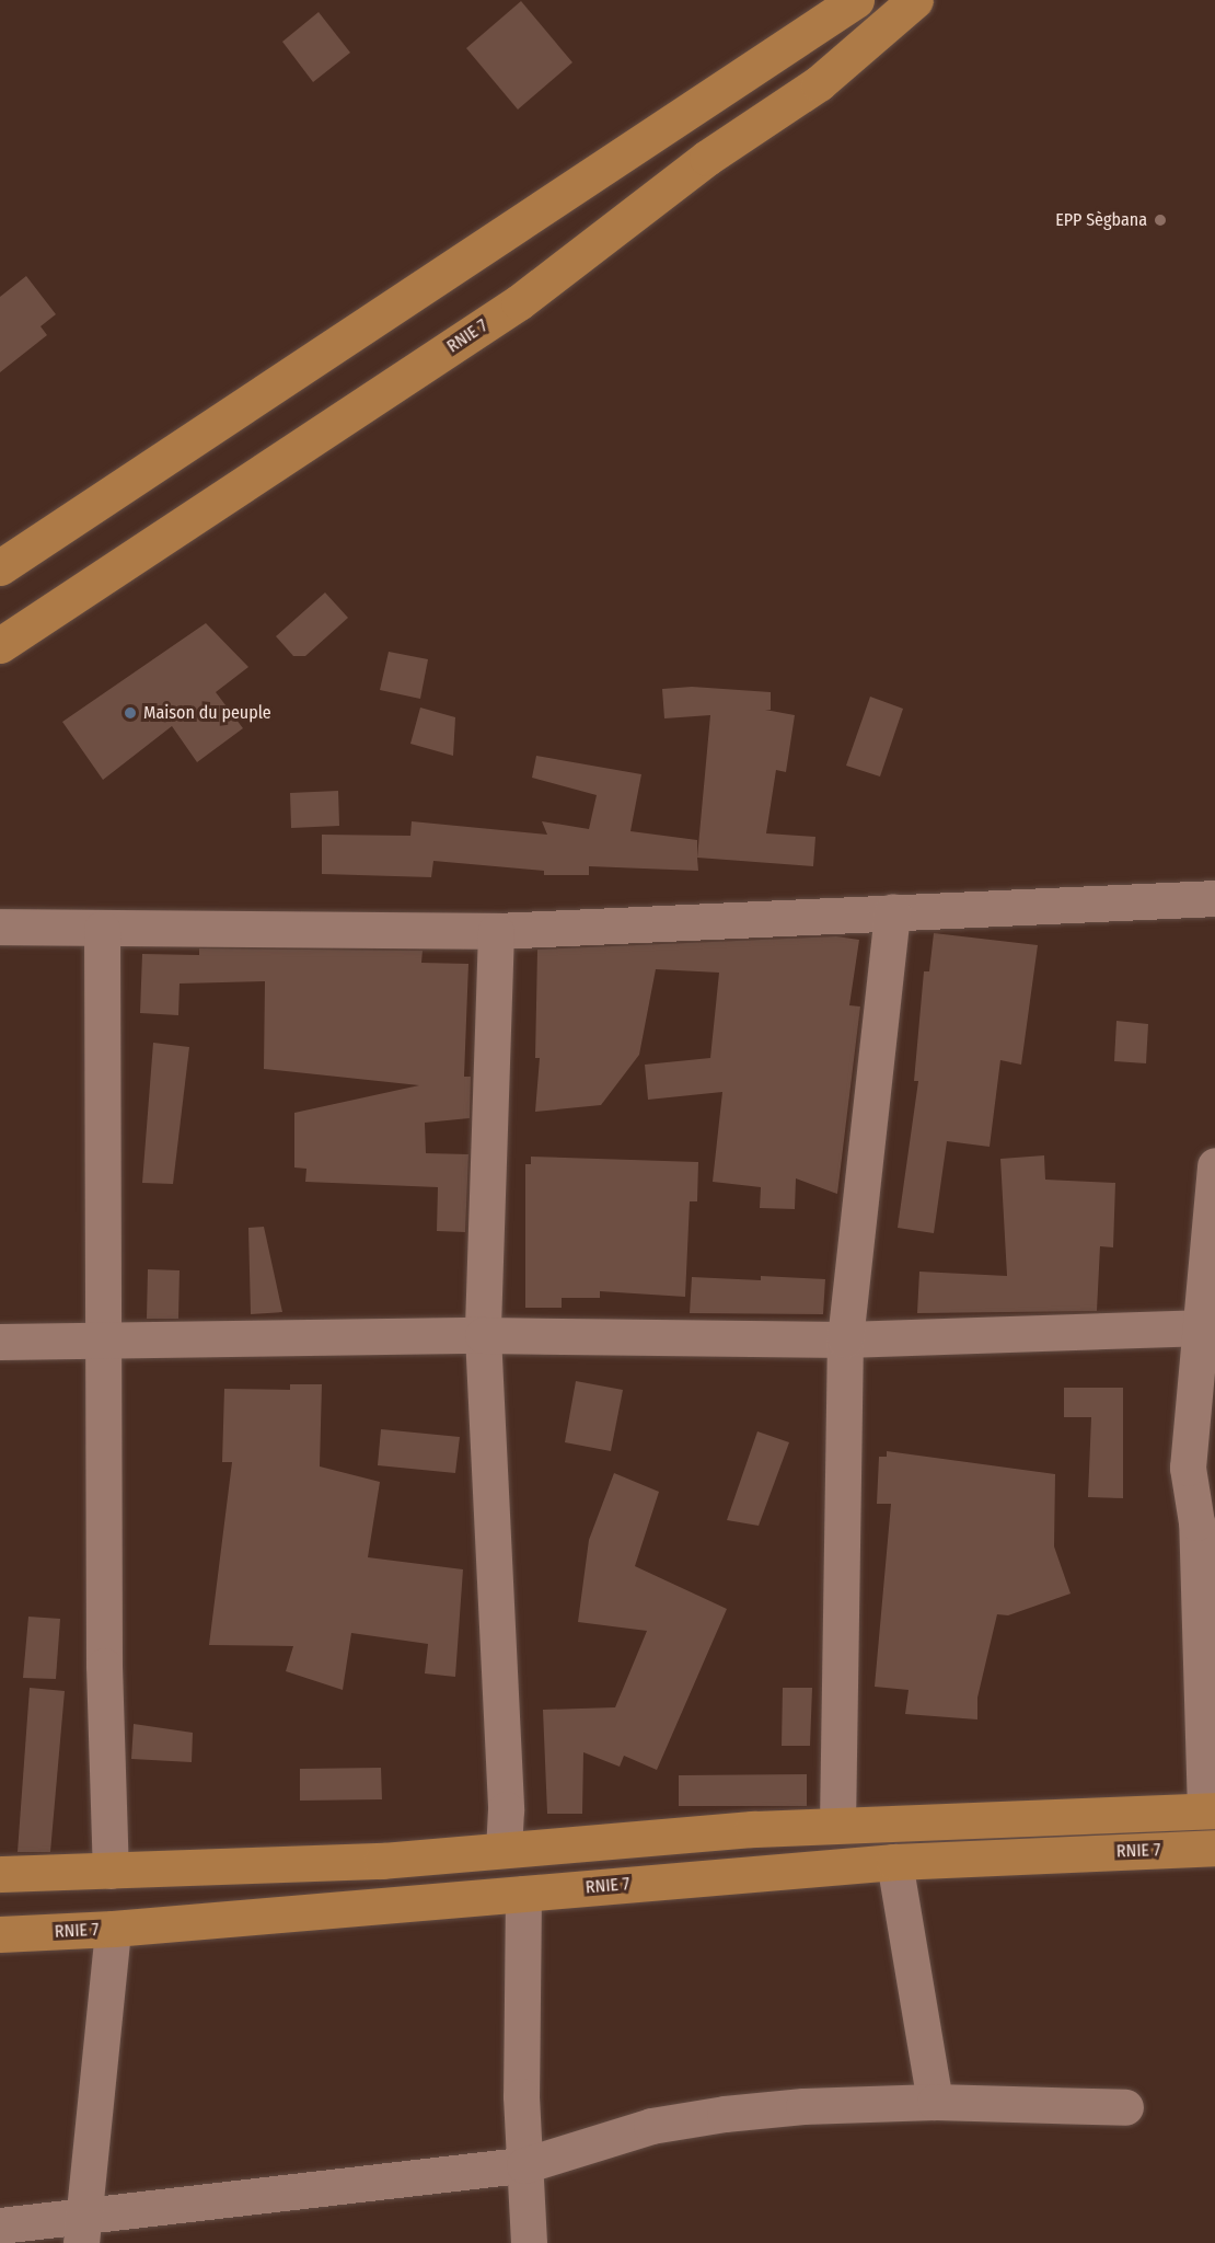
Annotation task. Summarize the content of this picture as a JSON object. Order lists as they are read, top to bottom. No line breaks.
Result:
{"streets":{"main road":["RNIE 7"]},"places":["EPP Sègbana","Maison du peuple"]}
